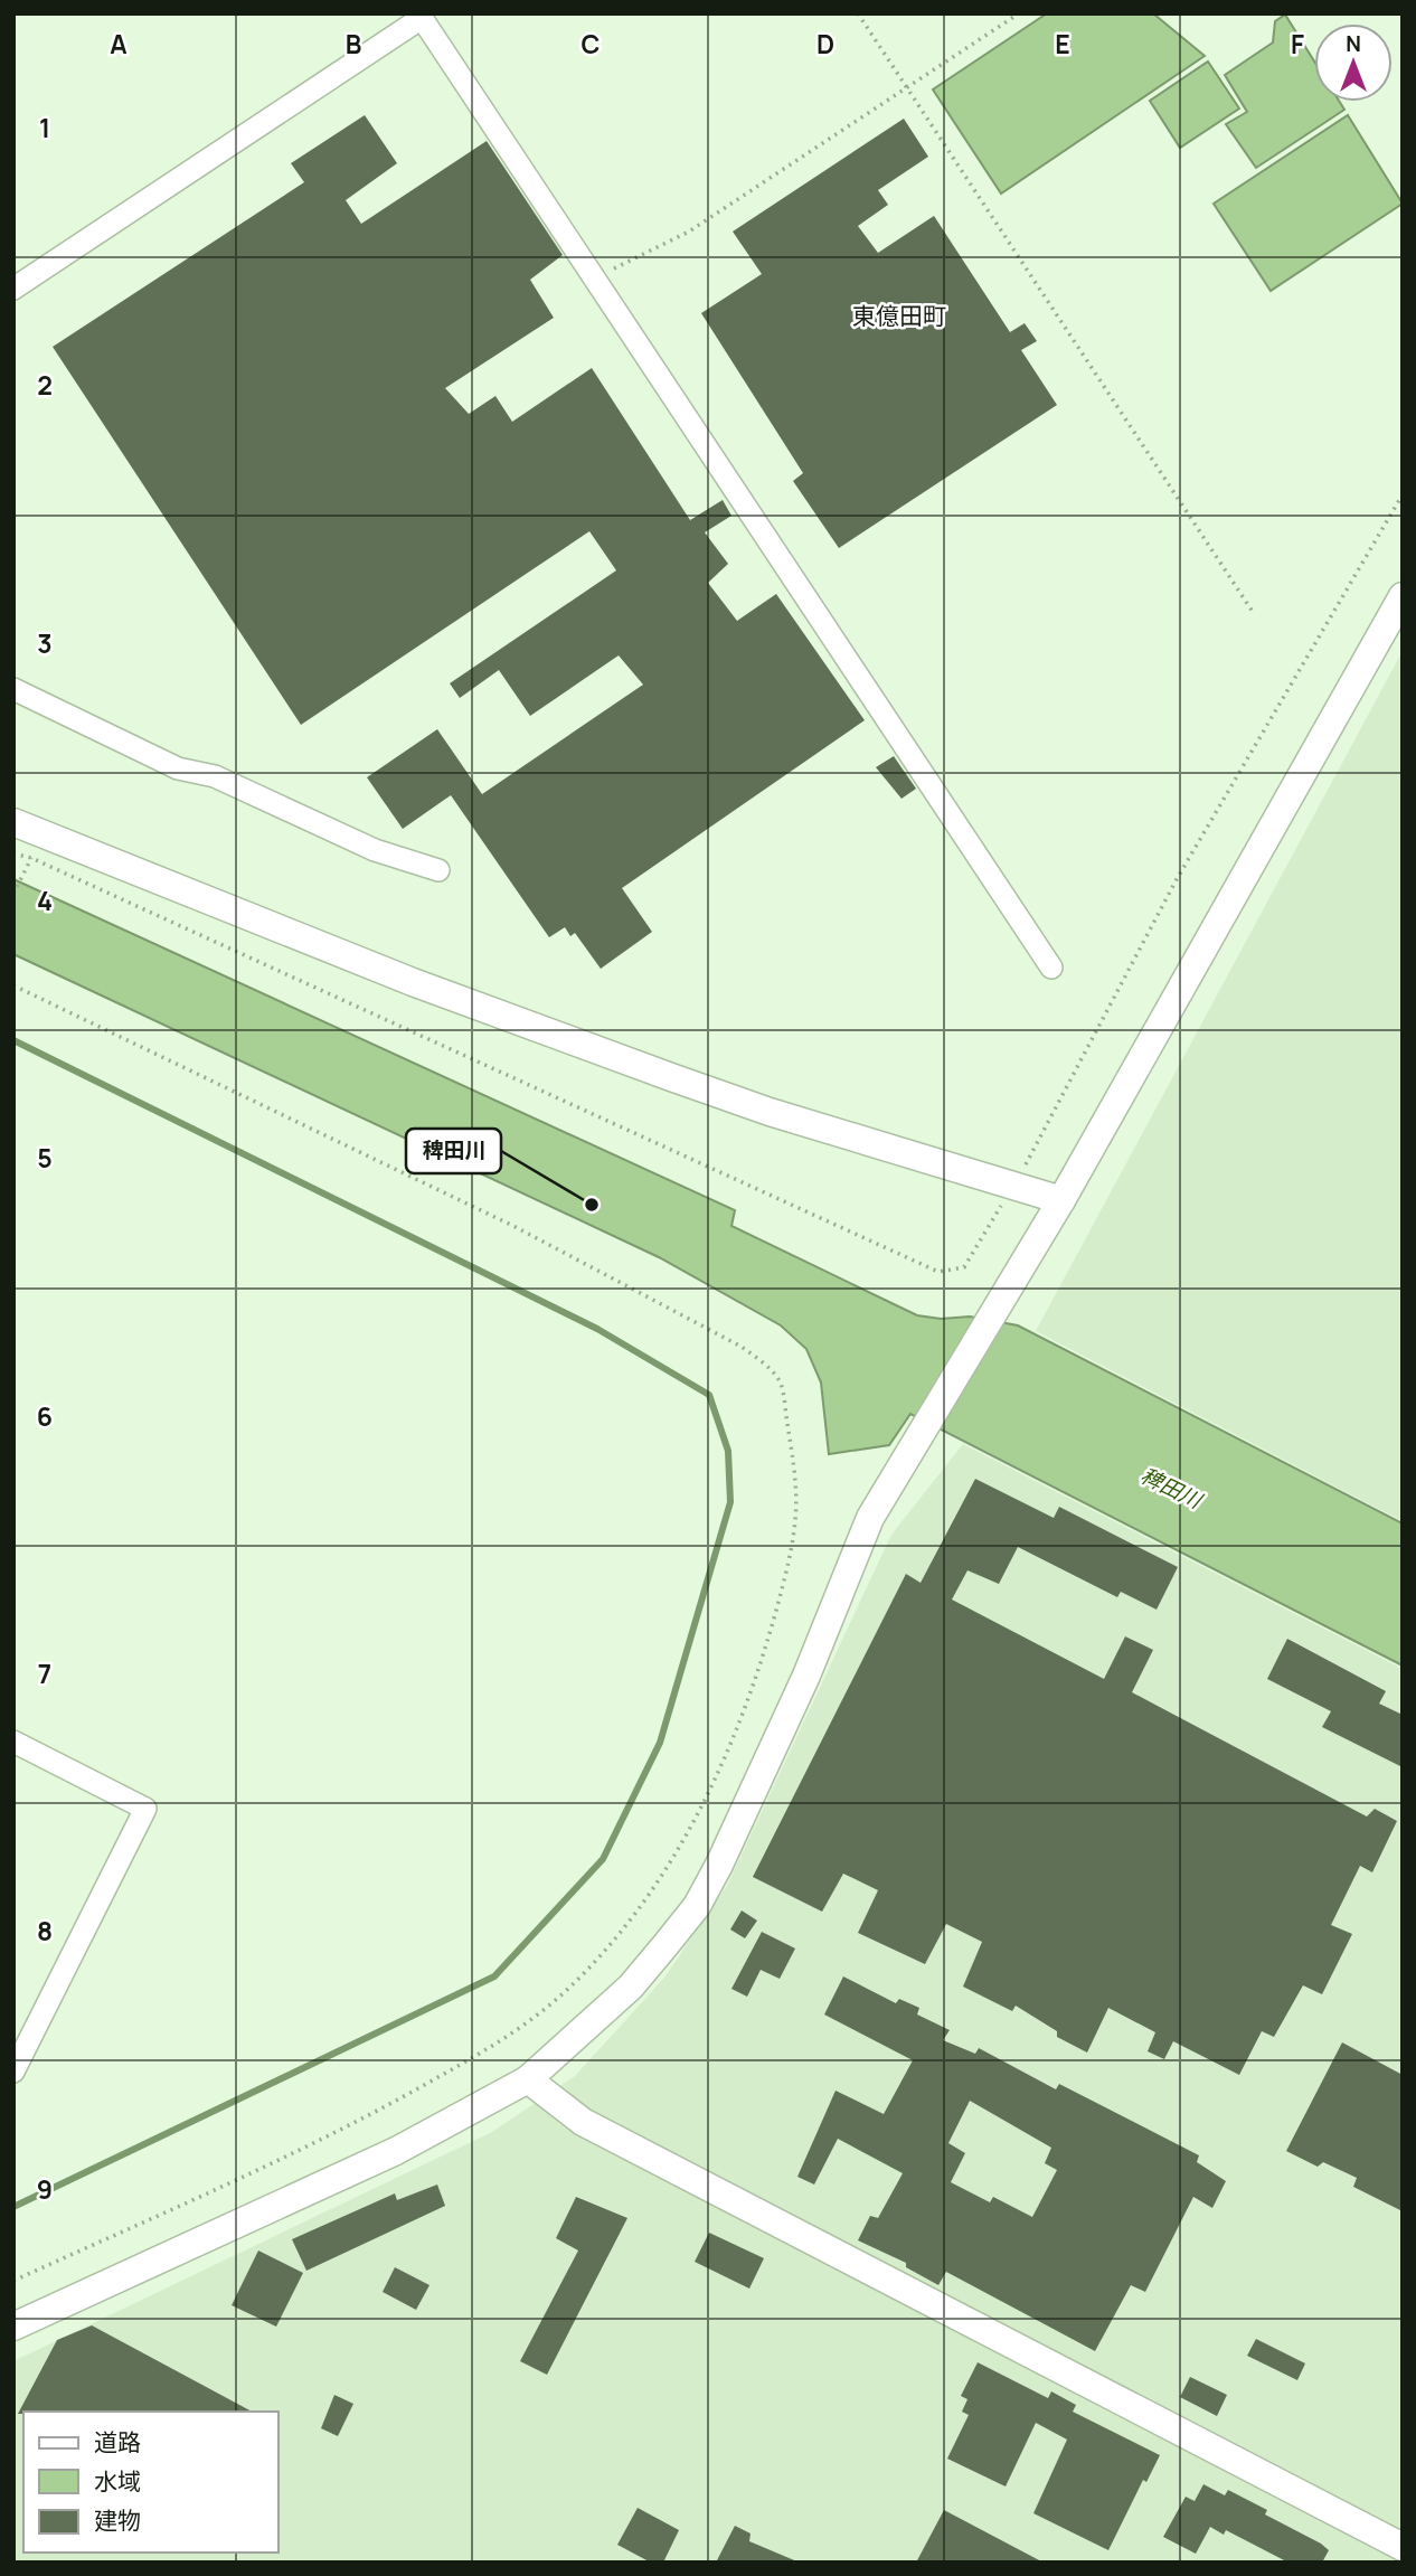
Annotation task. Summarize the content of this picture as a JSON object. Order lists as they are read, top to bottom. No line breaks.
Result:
{"districts":["東億田町"],"water":["稗田川"],"places":["稗田川"],"legend":["道路","水域","建物"],"north":"top","grid":{"columns":["A","B","C","D","E","F"],"rows":["1","2","3","4","5","6","7","8","9"]}}
